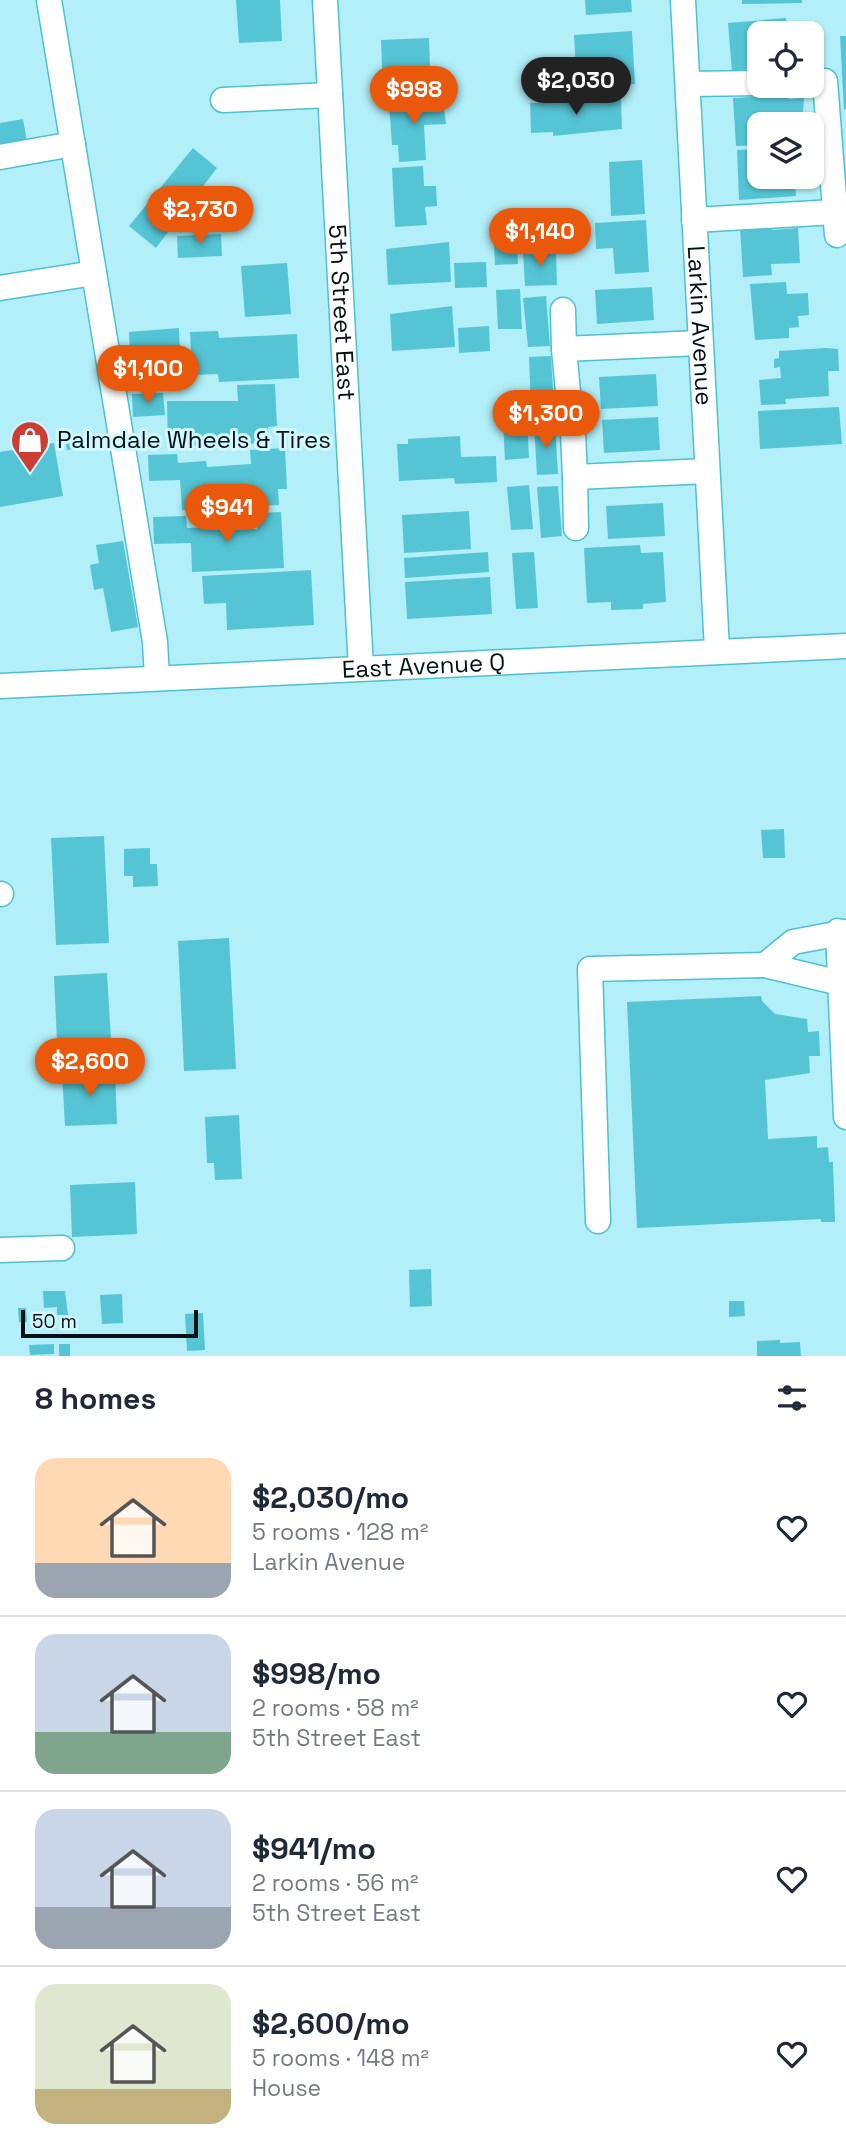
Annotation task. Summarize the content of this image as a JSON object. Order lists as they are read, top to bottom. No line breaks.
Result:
{"streets":{"street":["5th Street East","Larkin Avenue","East Avenue Q"]},"crossings":[["5th Street East","East Avenue Q"],["Larkin Avenue","East Avenue Q"]],"places":{"shop":["Palmdale Wheels & Tires"]},"scale_bar":"50 m","page":{"price":["$2,030","$998","$2,730","$1,140","$1,100","$1,300","$941","$2,600"],"scale":"50 m","heading":"8 homes","list":[{"name":"$2,030/mo","note":"5 rooms · 128 m² · Larkin Avenue"},{"name":"$998/mo","note":"2 rooms · 58 m² · 5th Street East"},{"name":"$941/mo","note":"2 rooms · 56 m² · 5th Street East"},{"name":"$2,600/mo","note":"5 rooms · 148 m² · House"}]}}
